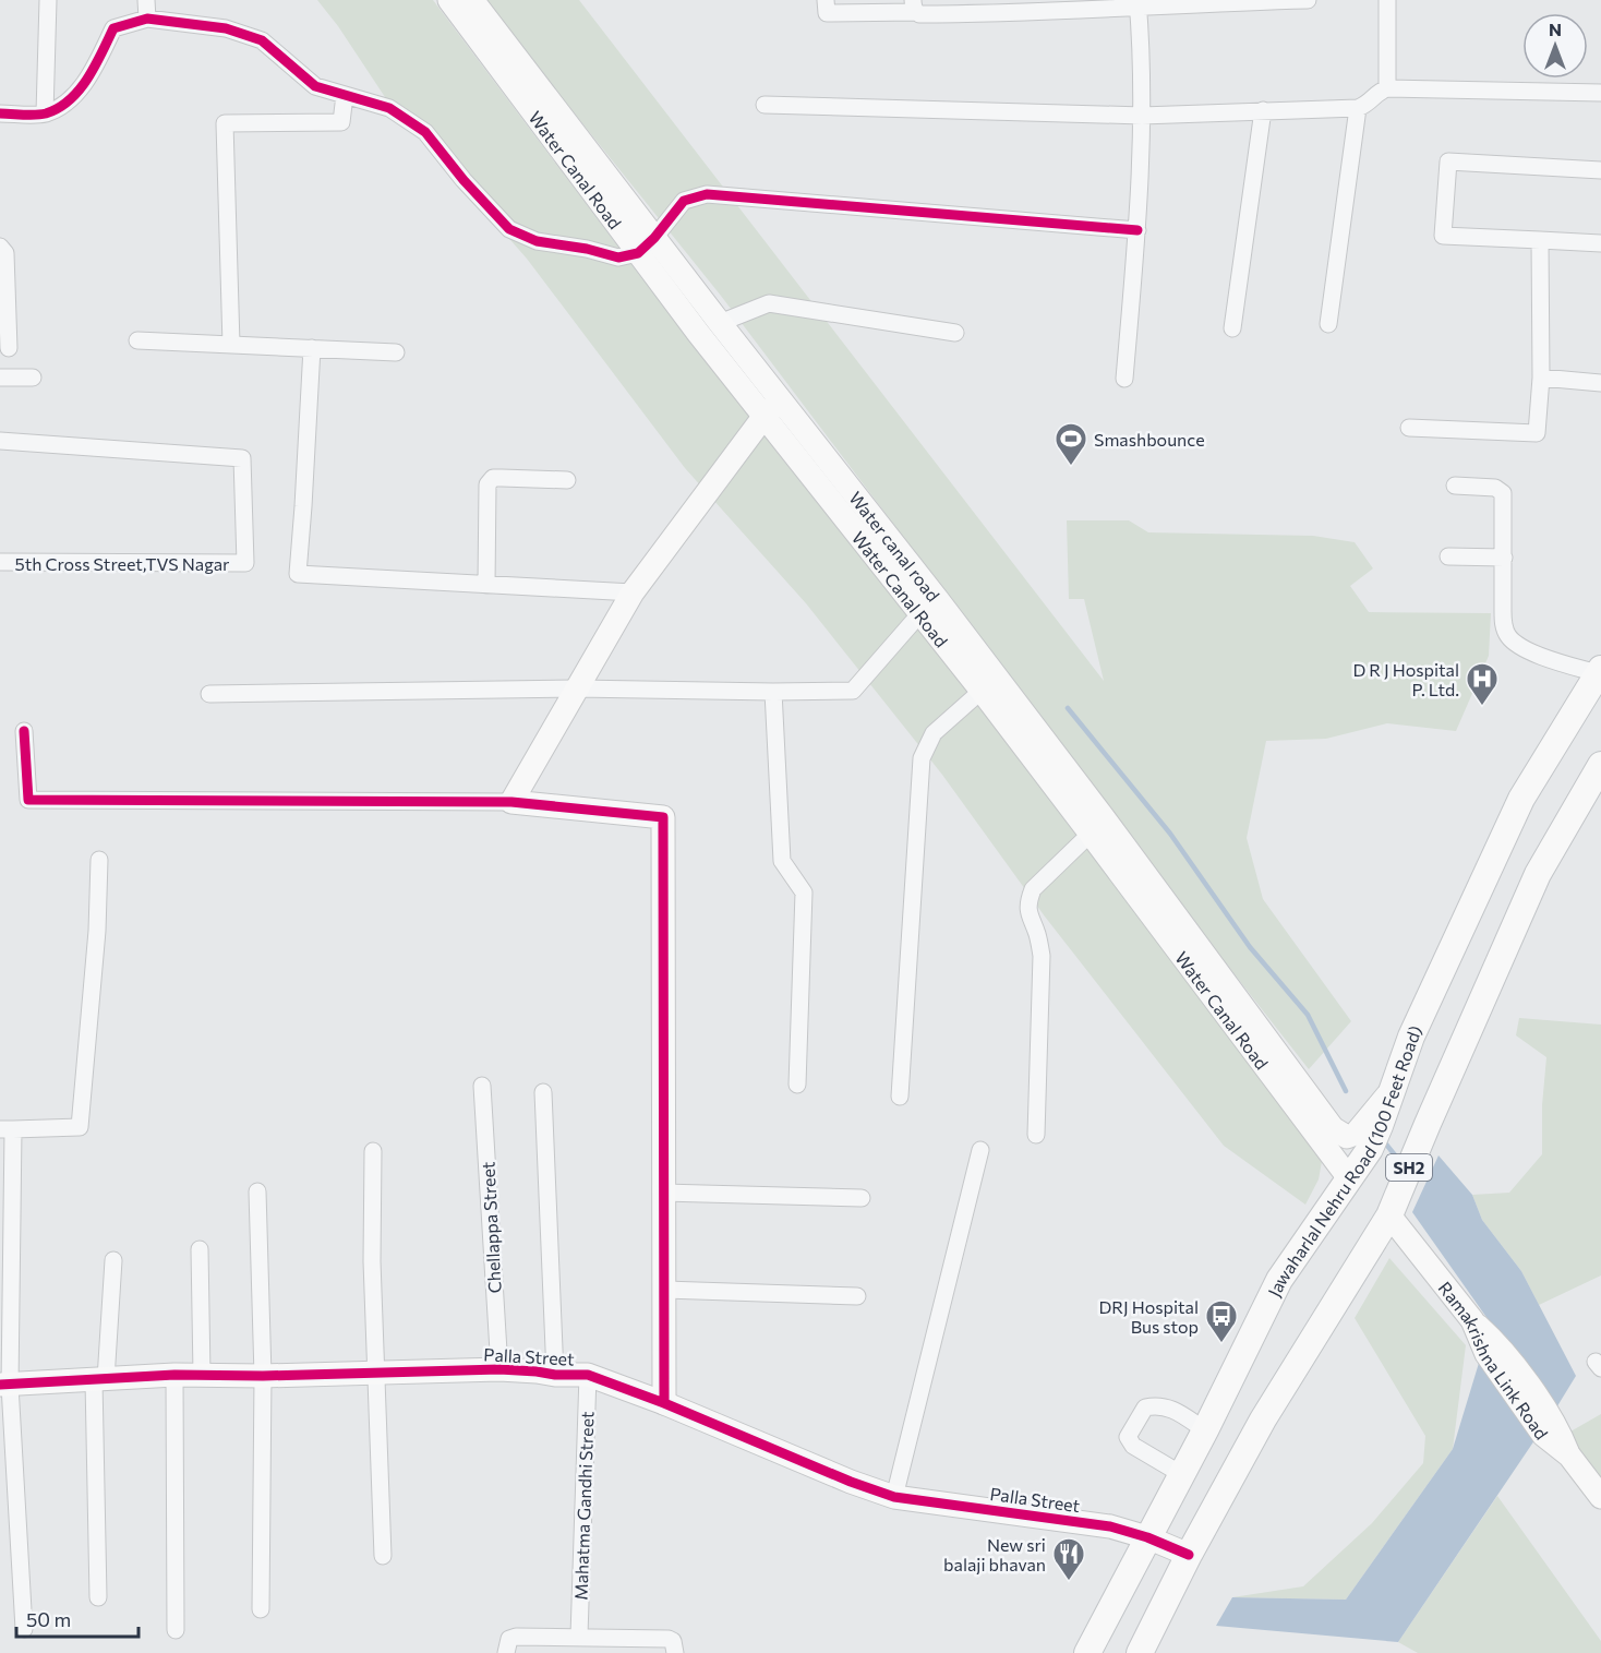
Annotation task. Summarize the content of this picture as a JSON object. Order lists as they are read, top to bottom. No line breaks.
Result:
{"streets":{"main road":["Water Canal Road","Water canal road","Jawaharlal Nehru Road (100 Feet Road)","SH2","Palla Street","Ramakrishna Link Road"],"street":["5th Cross Street,TVS Nagar","Chellappa Street","Mahatma Gandhi Street"]},"crossings":[["Water Canal Road","Water canal road"],["Water Canal Road","Jawaharlal Nehru Road (100 Feet Road)"],["Water canal road","Jawaharlal Nehru Road (100 Feet Road)"],["Jawaharlal Nehru Road (100 Feet Road)","Palla Street"],["SH2","Palla Street"],["SH2","Ramakrishna Link Road"],["Chellappa Street","Palla Street"],["Palla Street","Mahatma Gandhi Street"]],"places":{"sports":["Smashbounce"],"hospital":["D R J Hospital P. Ltd."],"bus stop":["DRJ Hospital Bus stop"],"restaurant":["New sri balaji bhavan"]},"scale_bar":"50 m","north":"top"}
